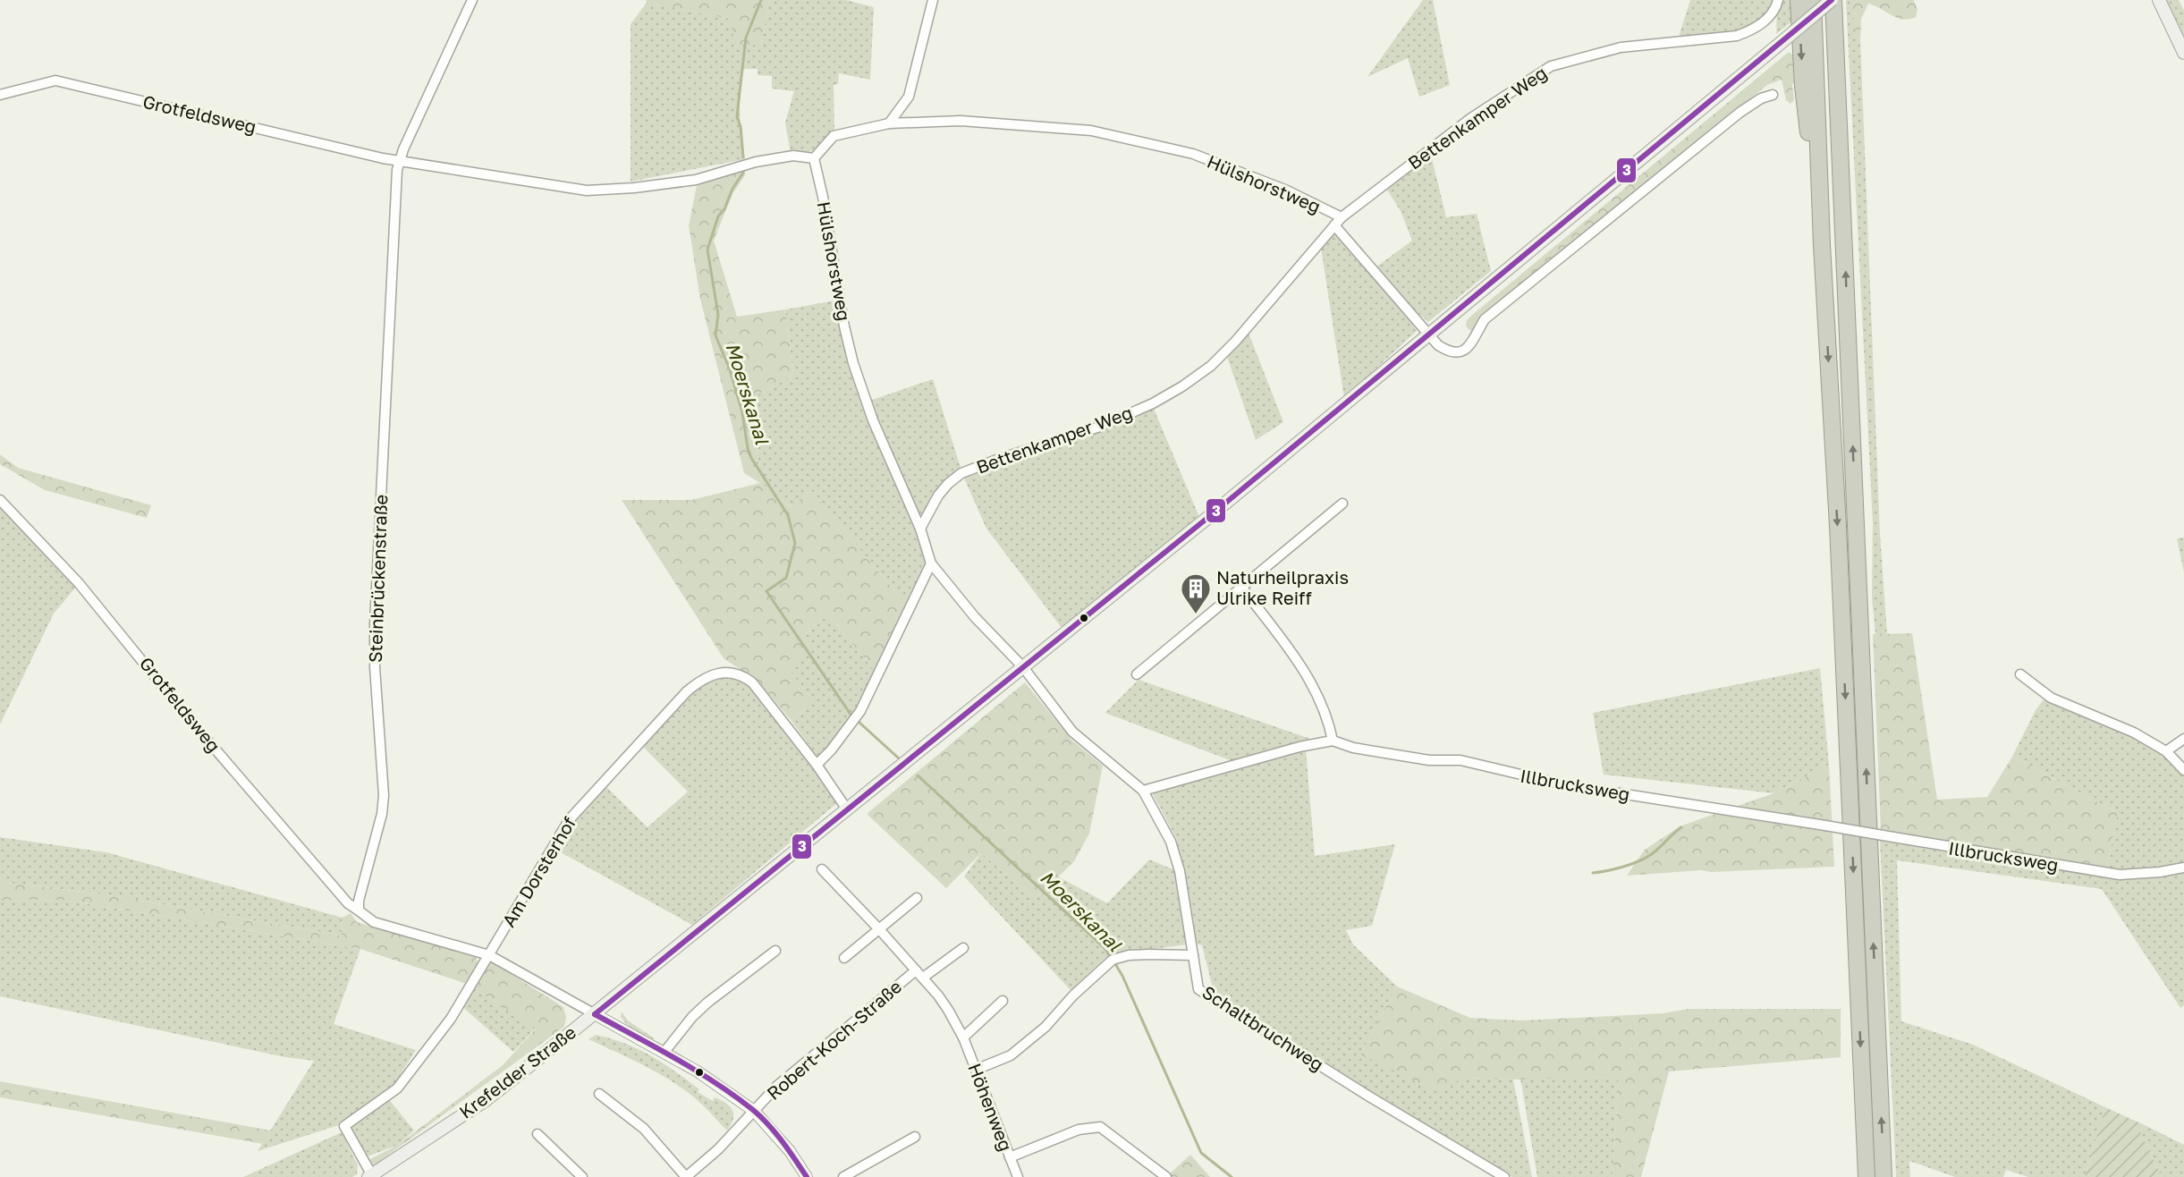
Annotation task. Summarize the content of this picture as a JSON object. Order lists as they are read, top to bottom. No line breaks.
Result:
{"streets":{"main road":["Krefelder Straße"],"street":["Grotfeldsweg","Bettenkamper Weg","Hülshorstweg","Steinbrückenstraße","Illbrucksweg","Am Dorsterhof","Schaltbruchweg","Robert-Koch-Straße","Höhenweg"]},"crossings":[["Grotfeldsweg","Steinbrückenstraße"],["Bettenkamper Weg","Hülshorstweg"],["Hülshorstweg","Krefelder Straße"],["Illbrucksweg","Schaltbruchweg"],["Am Dorsterhof","Krefelder Straße"],["Robert-Koch-Straße","Höhenweg"]],"water":["Moerskanal"],"places":{"building":["Naturheilpraxis Ulrike Reiff"]},"lines":["transit line 3"]}
